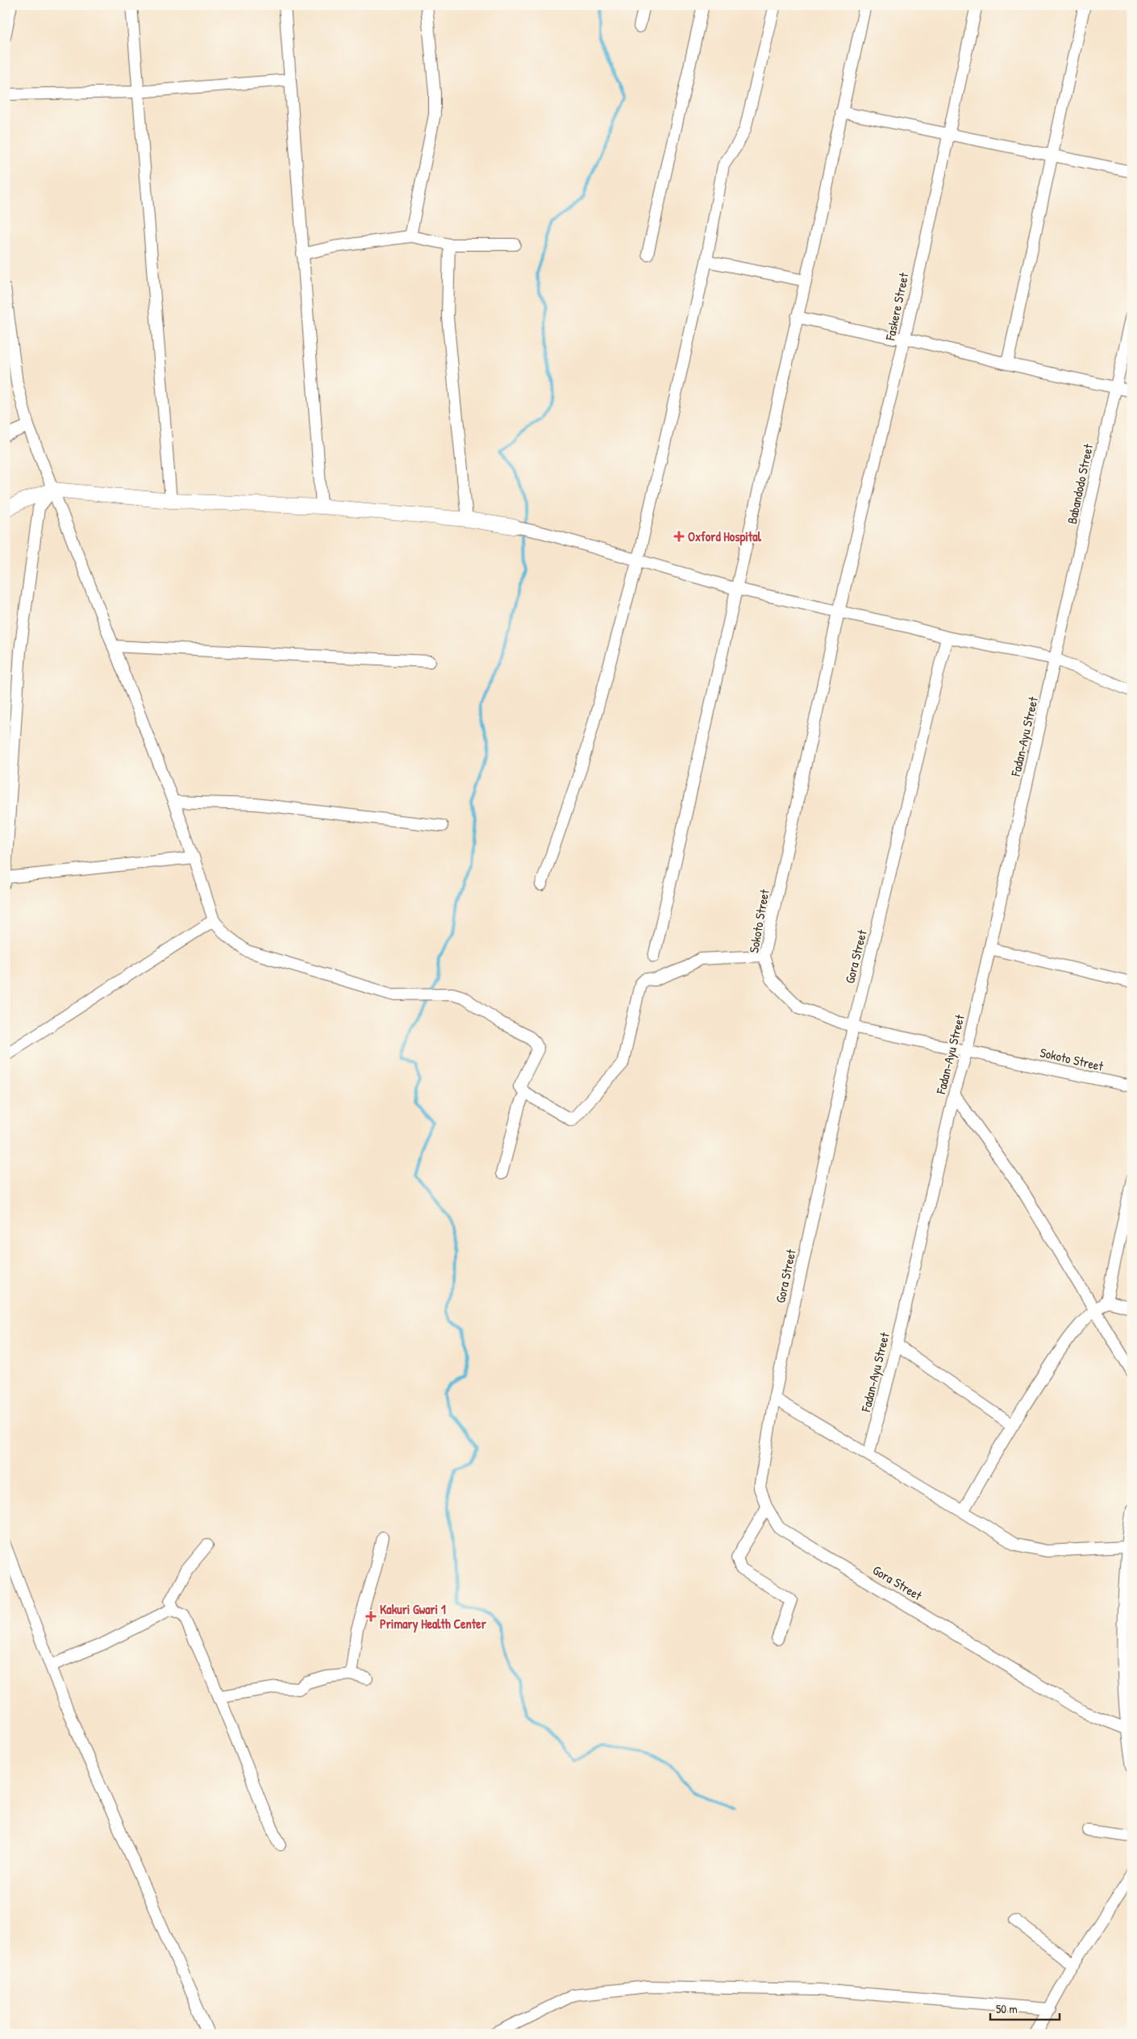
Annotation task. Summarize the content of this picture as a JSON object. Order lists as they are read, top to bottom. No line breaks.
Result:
{"streets":{"street":["Faskere Street","Babandodo Street","Fadan-Ayu Street","Sokoto Street","Gora Street"]},"crossings":[["Faskere Street","Sokoto Street"],["Babandodo Street","Fadan-Ayu Street"],["Fadan-Ayu Street","Sokoto Street"],["Sokoto Street","Gora Street"]],"places":{"health":["Oxford Hospital","Kakuri Gwari 1 Primary Health Center"]},"scale_bar":"50 m"}
